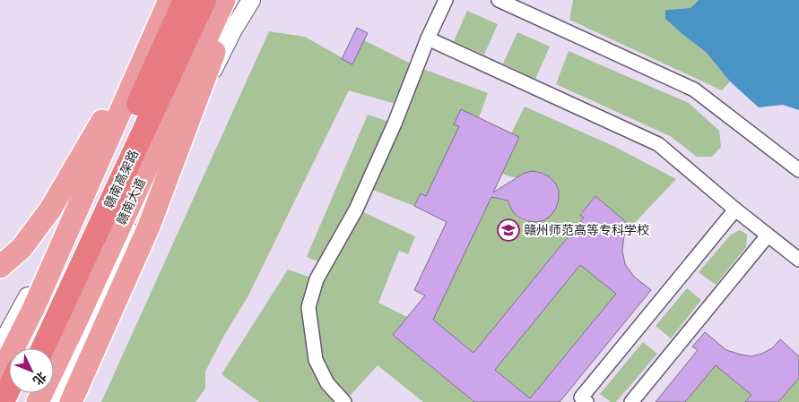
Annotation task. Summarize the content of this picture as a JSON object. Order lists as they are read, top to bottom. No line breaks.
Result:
{"streets":{"highway":["赣南高架路"],"main road":["赣南大道"]},"places":{"school or university":["赣州师范高等专科学校"]},"north":"bottom right"}
